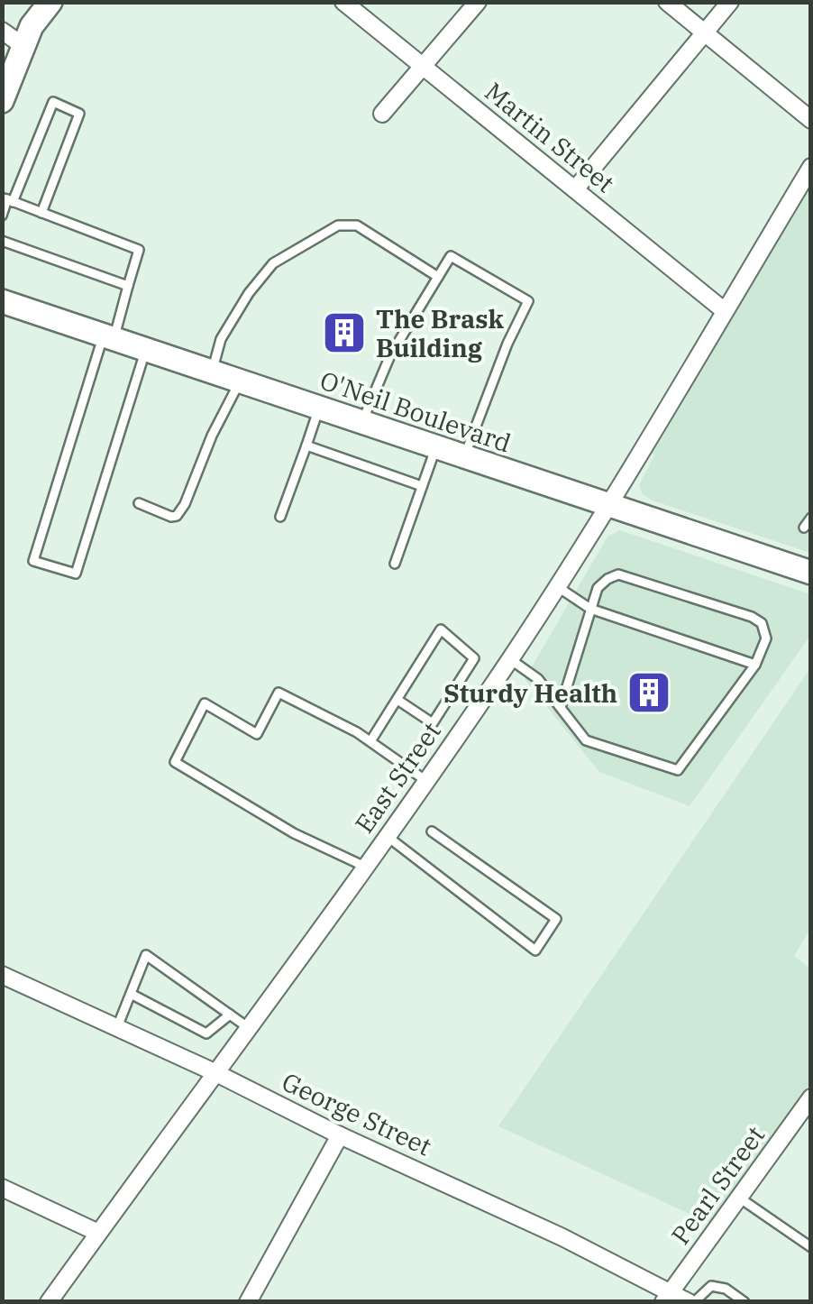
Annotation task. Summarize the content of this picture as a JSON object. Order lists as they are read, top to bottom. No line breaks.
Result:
{"streets":{"main road":["O'Neil Boulevard"],"street":["Martin Street","East Street","George Street","Pearl Street"]},"crossings":[["Martin Street","East Street"],["O'Neil Boulevard","East Street"],["East Street","George Street"],["George Street","Pearl Street"]],"places":{"building":["The Brask Building","Sturdy Health"]}}
